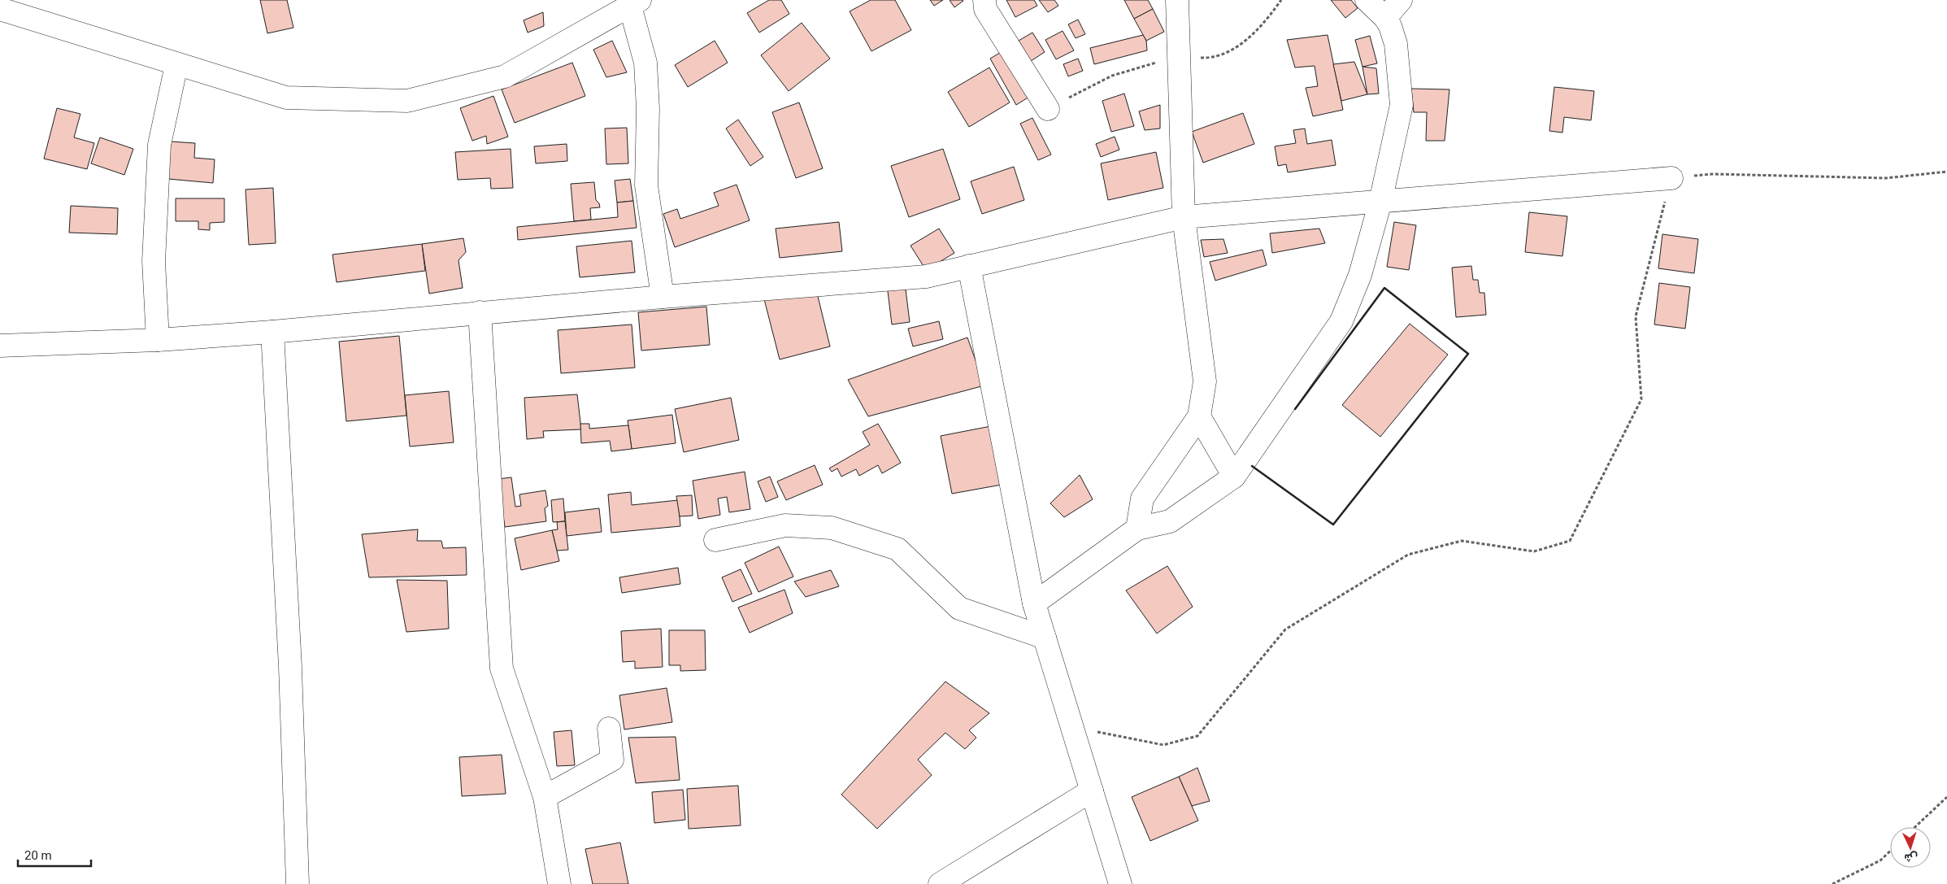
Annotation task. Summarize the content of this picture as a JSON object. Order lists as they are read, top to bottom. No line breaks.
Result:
{"scale_bar":"20 m","north":"bottom"}
